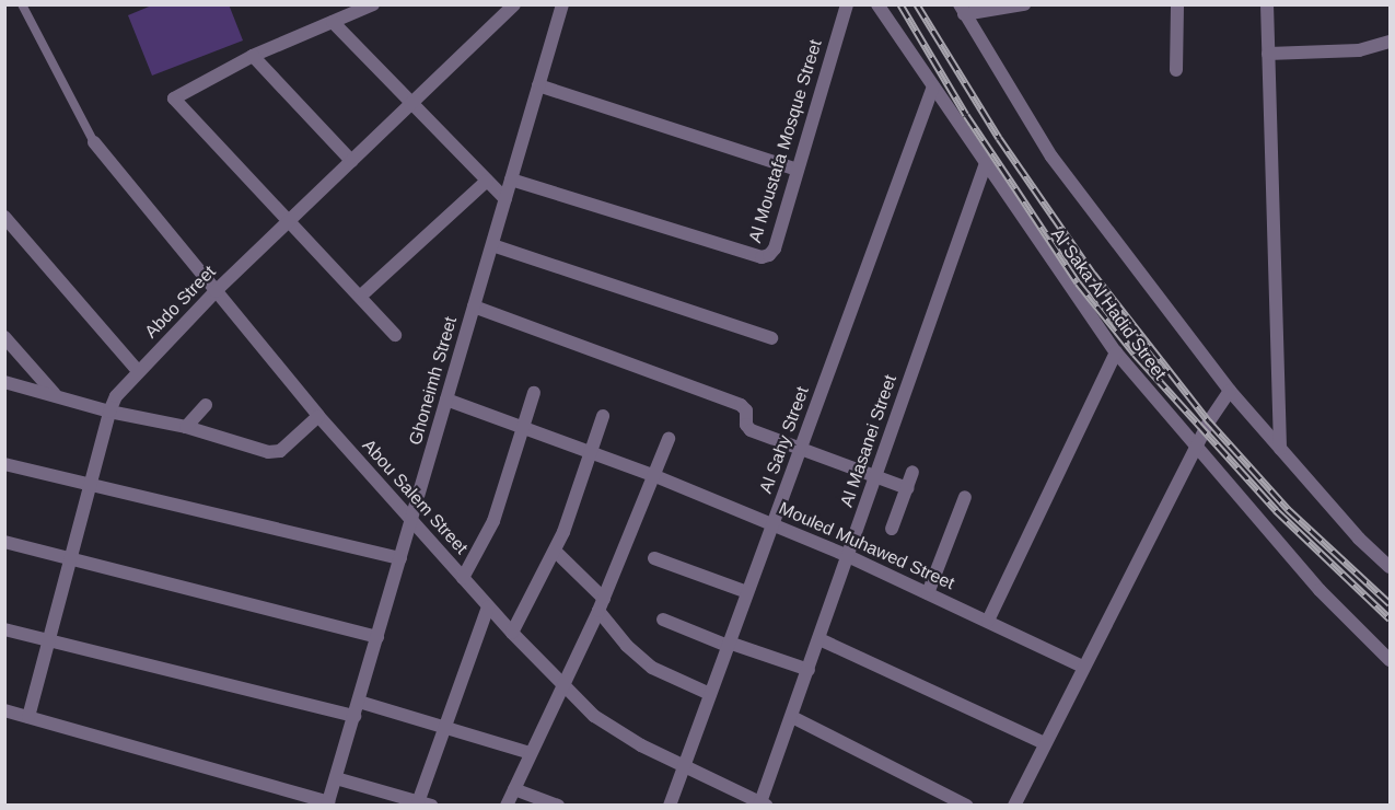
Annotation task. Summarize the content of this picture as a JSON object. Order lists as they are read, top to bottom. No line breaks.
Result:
{"streets":{"street":["Al Moustafa Mosque Street","Abdo Street","Al Saka Al Hadid Street","Ghoneimh Street","Al Sahy Street","Al Masanei Street","Abou Salem Street","Mouled Muhawed Street"]},"crossings":[["Al Moustafa Mosque Street","Ghoneimh Street"],["Abdo Street","Abou Salem Street"],["Al Saka Al Hadid Street","Al Sahy Street"],["Al Saka Al Hadid Street","Al Masanei Street"],["Ghoneimh Street","Abou Salem Street"],["Ghoneimh Street","Mouled Muhawed Street"],["Al Sahy Street","Abou Salem Street"],["Al Sahy Street","Mouled Muhawed Street"],["Al Masanei Street","Abou Salem Street"],["Al Masanei Street","Mouled Muhawed Street"]]}
